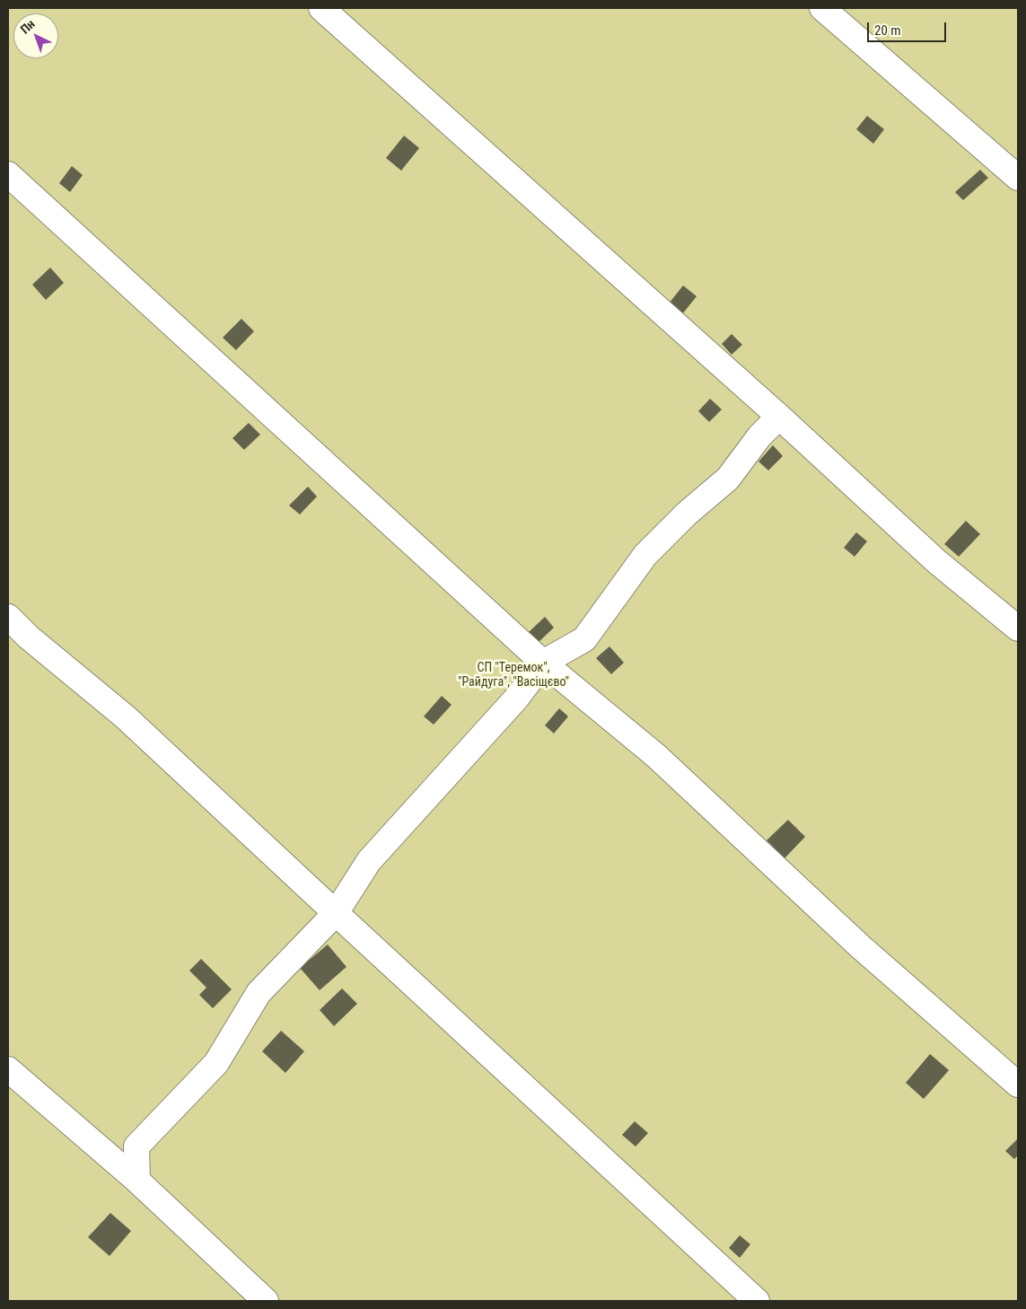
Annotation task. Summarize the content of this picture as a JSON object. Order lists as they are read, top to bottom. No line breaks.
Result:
{"parks":["СП \"Теремок\", \"Райдуга\", \"Васіщєво\""],"scale_bar":"20 m","north":"top left"}
